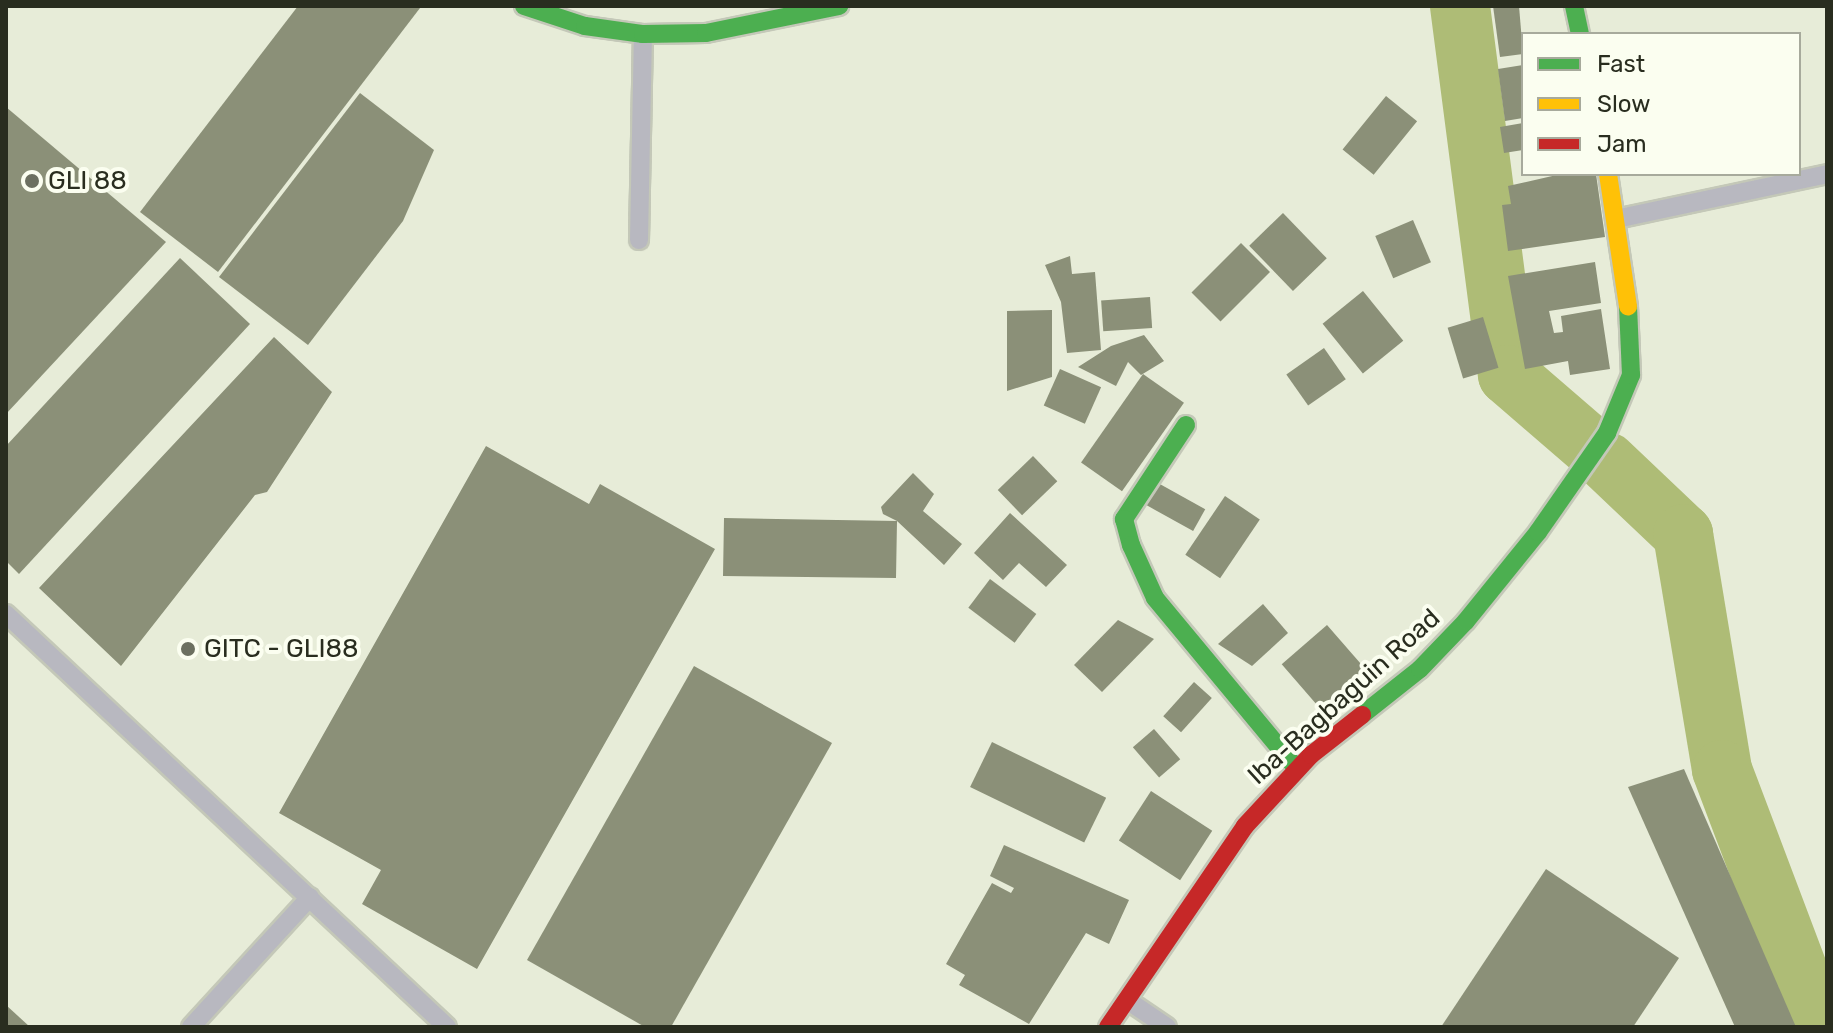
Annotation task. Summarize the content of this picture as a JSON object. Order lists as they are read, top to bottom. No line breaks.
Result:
{"streets":{"street":["Iba-Bagbaguin Road"]},"places":["GLI 88","GITC - GLI88"],"legend":["Fast","Slow","Jam"]}
